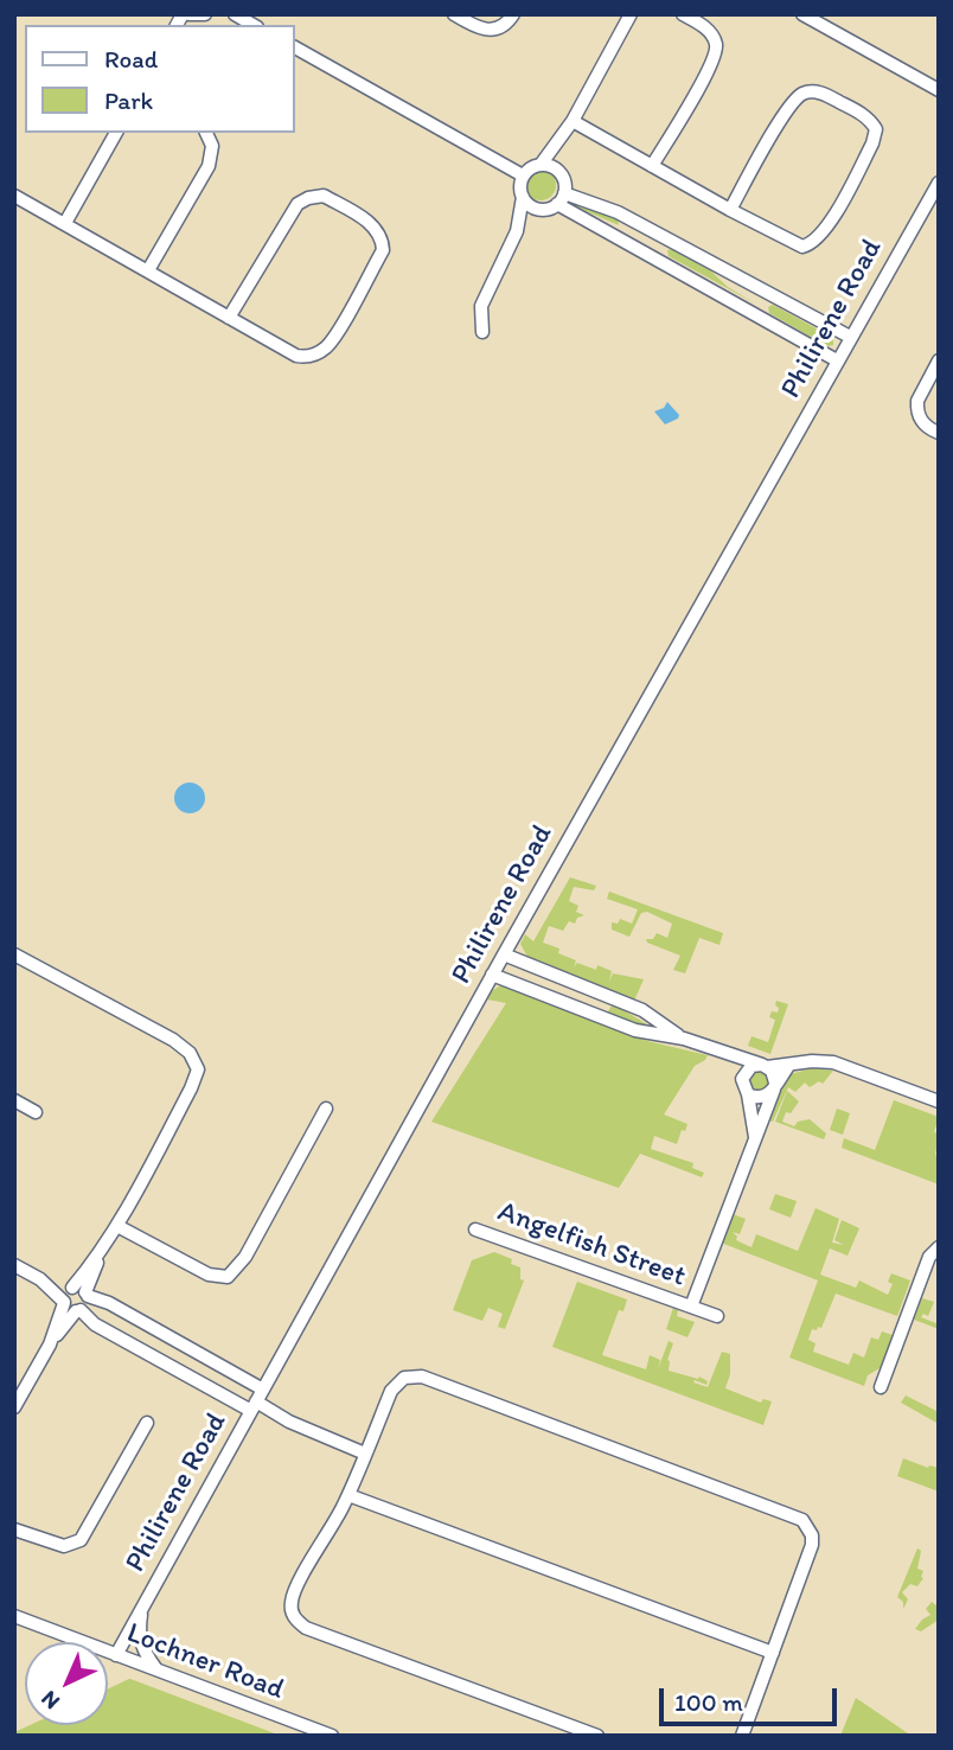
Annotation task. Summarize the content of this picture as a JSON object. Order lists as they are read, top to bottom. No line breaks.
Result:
{"streets":{"street":["Philirene Road","Angelfish Street","Lochner Road"]},"crossings":[["Philirene Road","Lochner Road"]],"legend":["Road","Park"],"scale_bar":"100 m","north":"bottom left"}
